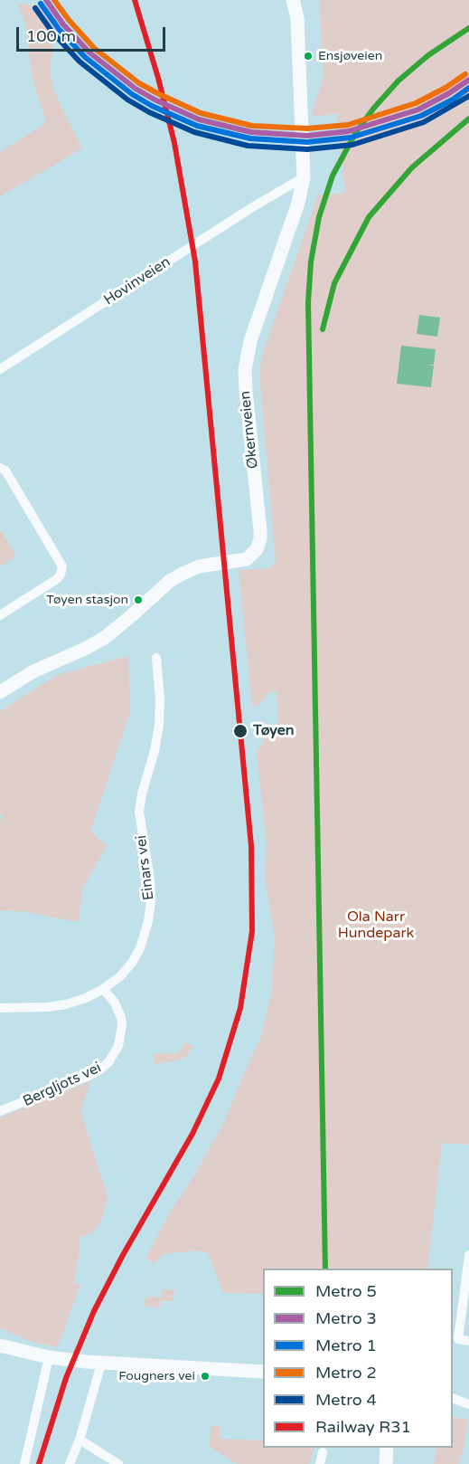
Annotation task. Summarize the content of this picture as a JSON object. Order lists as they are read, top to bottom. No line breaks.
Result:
{"streets":{"main road":["Økernveien"],"street":["Hovinveien","Einars vei","Bergljots vei"]},"crossings":[["Hovinveien","Økernveien"],["Einars vei","Bergljots vei"]],"parks":["Ola Narr Hundepark"],"places":["Ensjøveien","Tøyen stasjon","Tøyen","Fougners vei"],"lines":["metro line 3","metro line 2","rail line R31","metro line 1","metro line 4","metro line 5"],"legend":["Metro 5","Metro 3","Metro 1","Metro 2","Metro 4","Railway R31"],"scale_bar":"100 m"}
